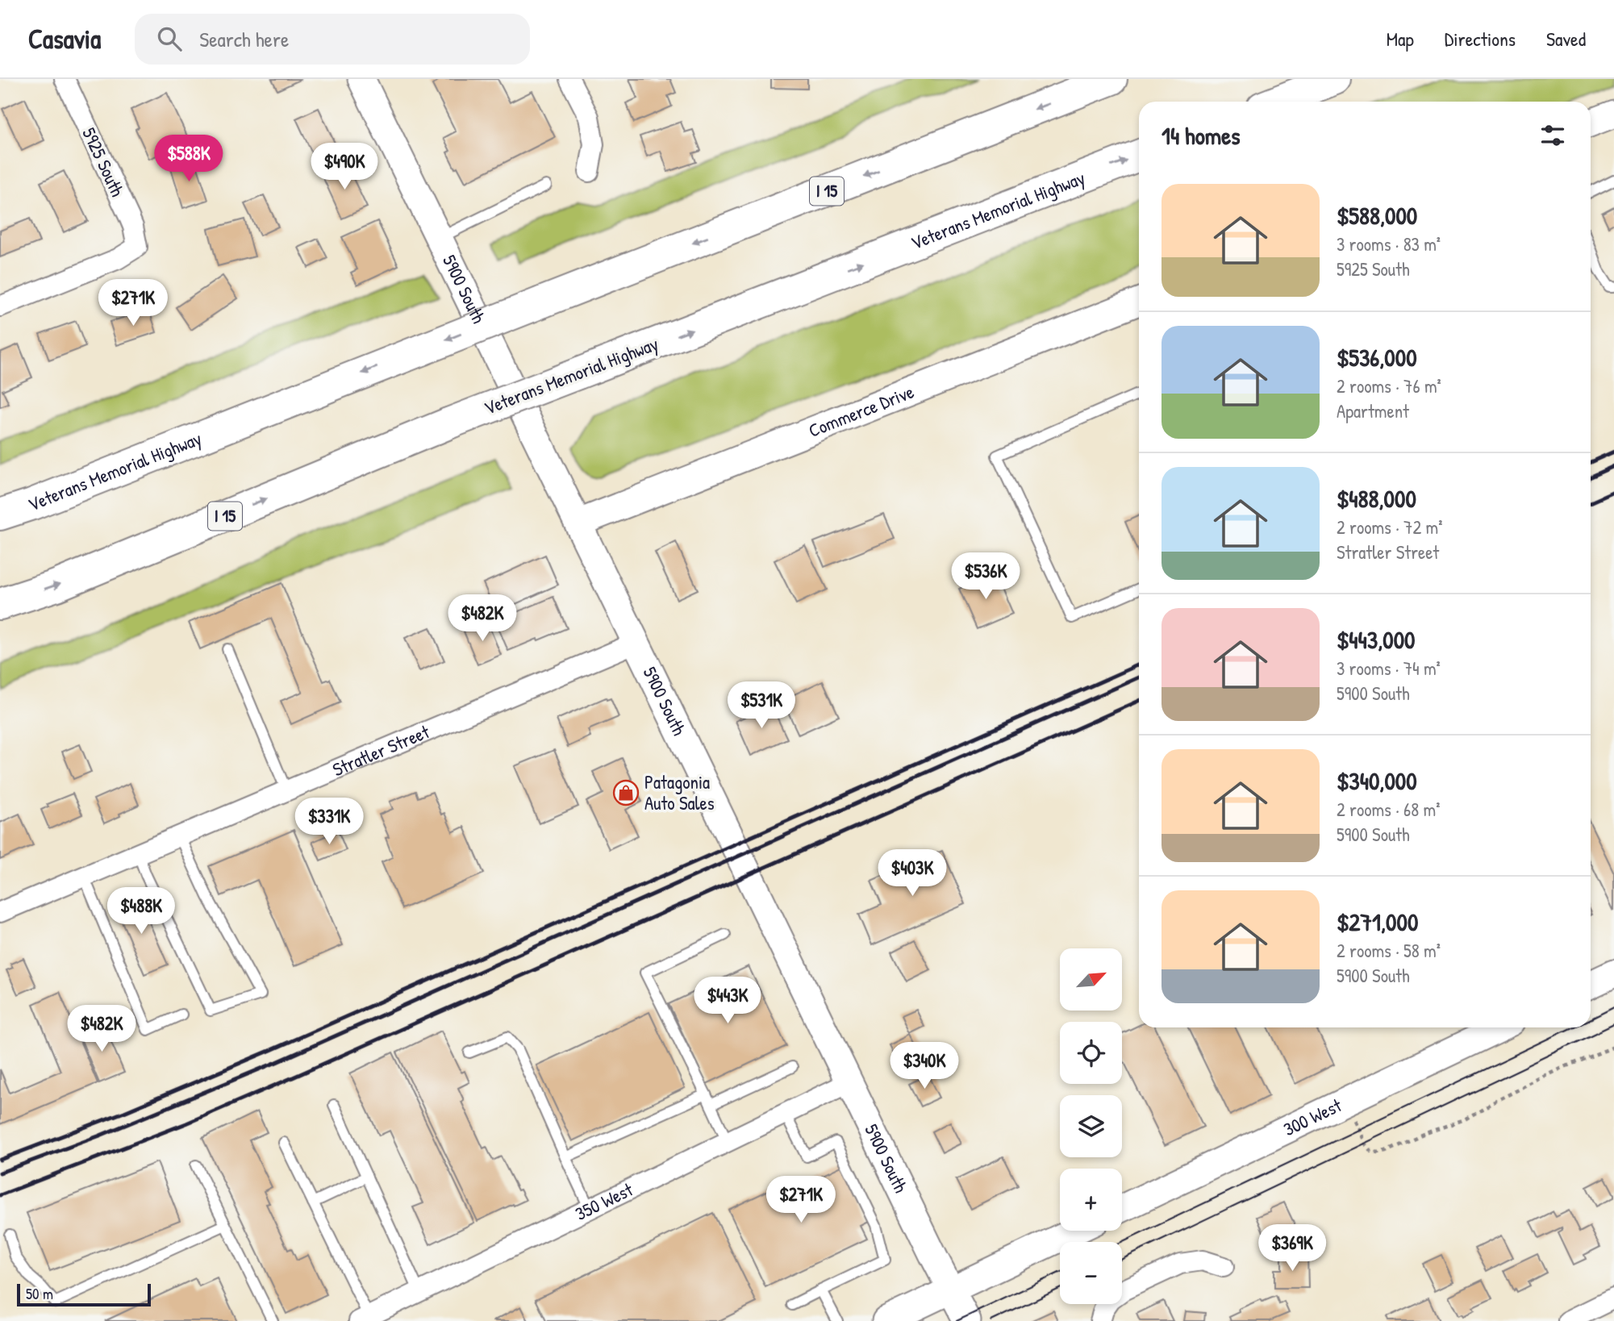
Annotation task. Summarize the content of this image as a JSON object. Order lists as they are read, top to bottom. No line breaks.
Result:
{"streets":{"highway":["I 15","Veterans Memorial Highway"],"street":["5925 South","5900 South","Commerce Drive","Stratler Street","300 West","350 West"]},"crossings":[["5900 South","Commerce Drive"],["5900 South","Stratler Street"],["5900 South","350 West"]],"places":{"shop":["Patagonia Auto Sales"]},"scale_bar":"50 m","north":"top right","page":{"header":"Casavia","search":"Search here","nav":["Map","Directions","Saved"],"heading":"14 homes","price":["$588K","$490K","$271K","$536K","$482K","$531K","$331K","$403K","$488K","$443K","$482K","$340K","$271K","$369K"],"list":[{"name":"$588,000","note":"3 rooms · 83 m² · 5925 South"},{"name":"$536,000","note":"2 rooms · 76 m² · Apartment"},{"name":"$488,000","note":"2 rooms · 72 m² · Stratler Street"},{"name":"$443,000","note":"3 rooms · 74 m² · 5900 South"},{"name":"$340,000","note":"2 rooms · 68 m² · 5900 South"},{"name":"$271,000","note":"2 rooms · 58 m² · 5900 South"}],"map_buttons":["+","−"],"scale":"50 m"}}
